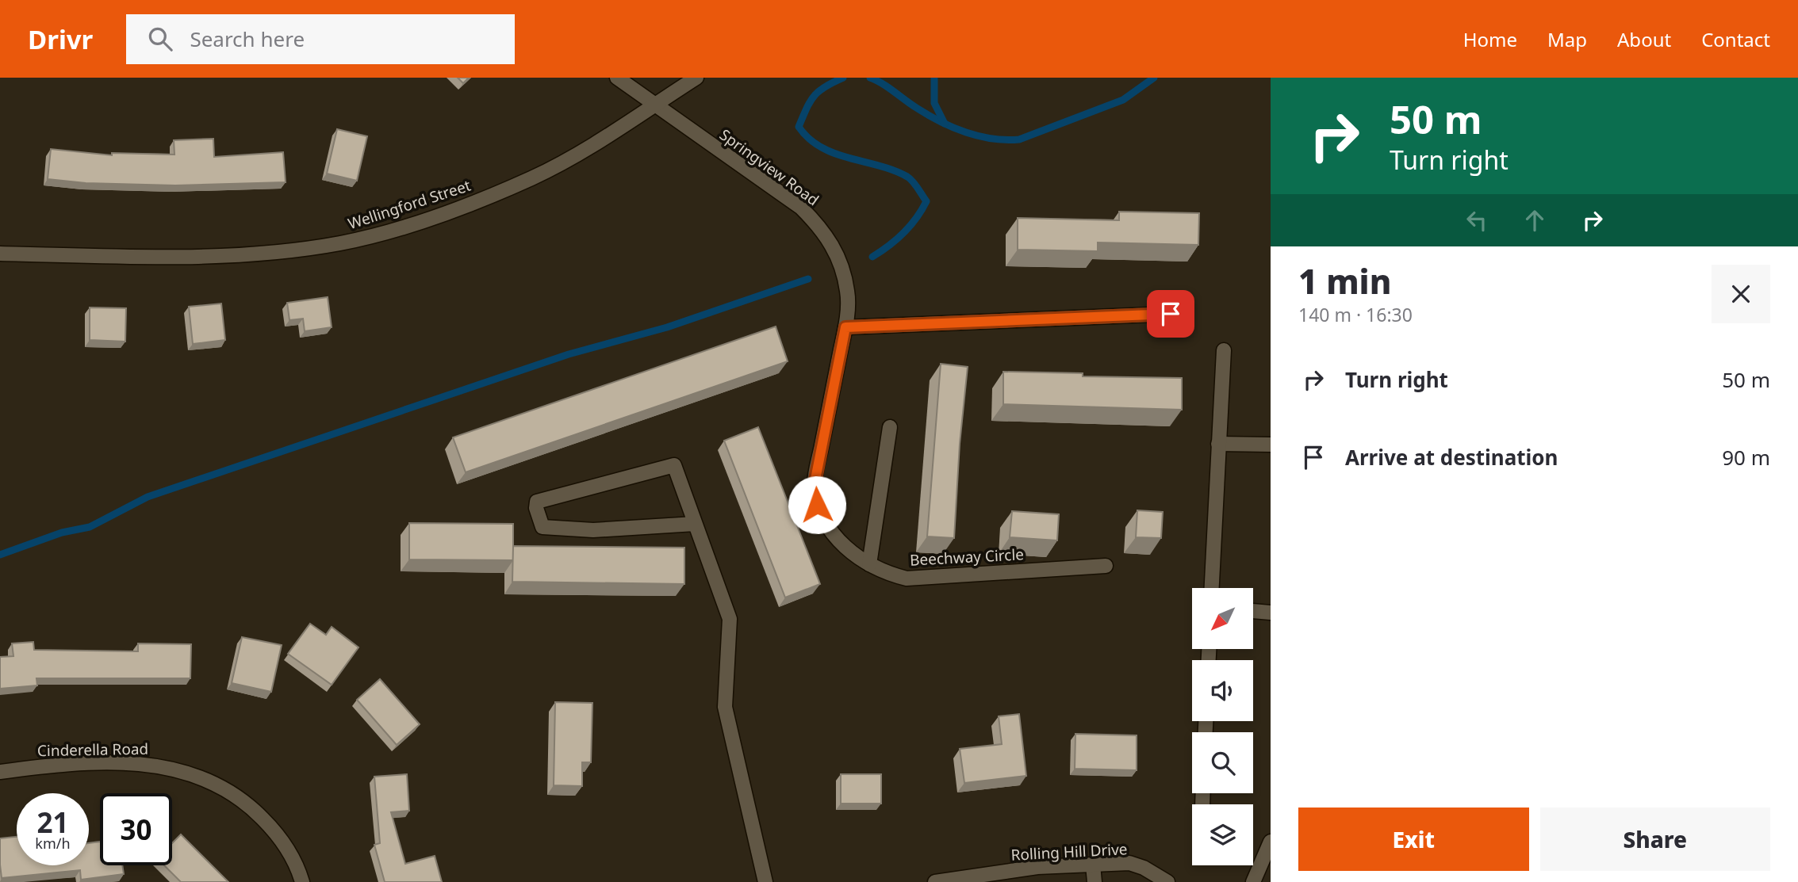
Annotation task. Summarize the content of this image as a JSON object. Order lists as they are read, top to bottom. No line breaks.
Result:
{"streets":{"street":["Springview Road","Wellingford Street","Beechway Circle","Cinderella Road","Rolling Hill Drive"]},"crossings":[["Springview Road","Wellingford Street"],["Springview Road","Beechway Circle"]],"north":"bottom left","page":{"header":"Drivr","search":"Search here","nav":["Home","Map","About","Contact"],"turn":["50 m","Turn right"],"heading":["1 min","140 m · 16:30"],"list":[{"name":"Turn right","value":"50 m"},{"name":"Arrive at destination","value":"90 m"}],"speed":"21 km/h","limit":"30","buttons":["Exit","Share"]}}
